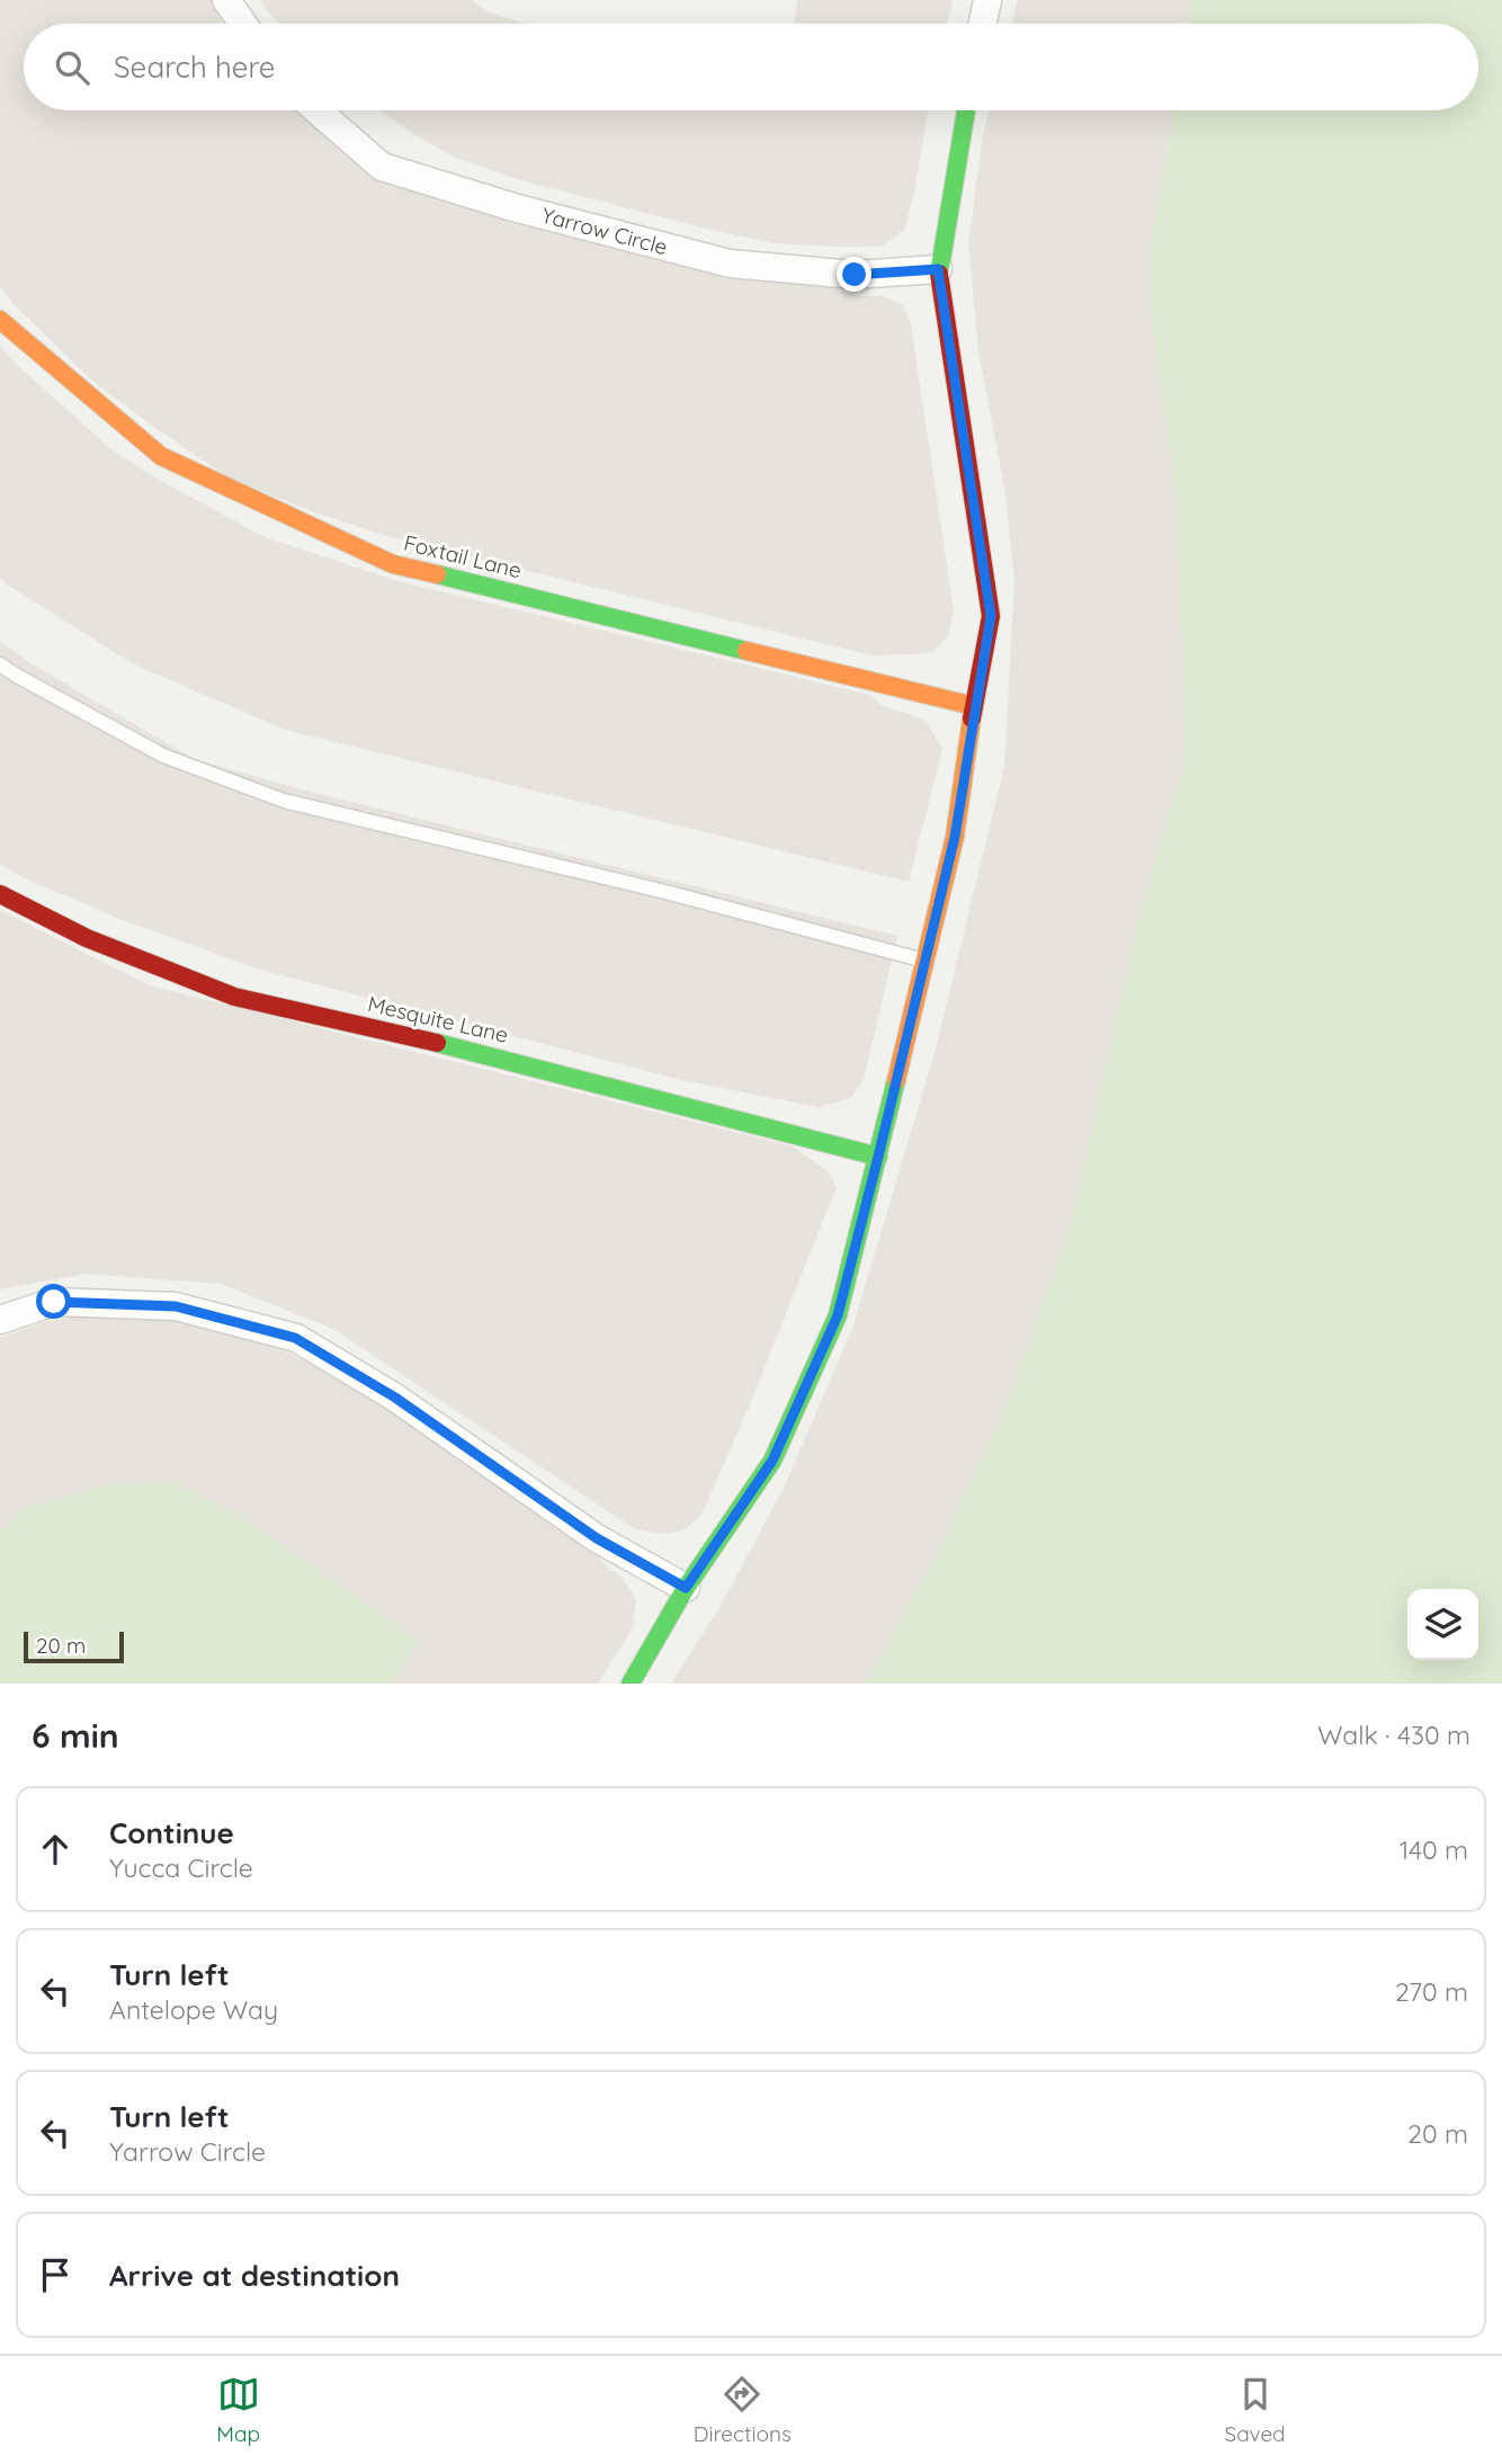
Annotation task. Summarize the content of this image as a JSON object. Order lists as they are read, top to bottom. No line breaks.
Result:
{"streets":{"street":["Yarrow Circle","Foxtail Lane","Mesquite Lane"]},"scale_bar":"20 m","page":{"search":"Search here","scale":"20 m","heading":["6 min","Walk · 430 m"],"list":[["Continue","Yucca Circle","140 m"],["Turn left","Antelope Way","270 m"],["Turn left","Yarrow Circle","20 m"],"Arrive at destination"],"nav":["Map","Directions","Saved"]}}
